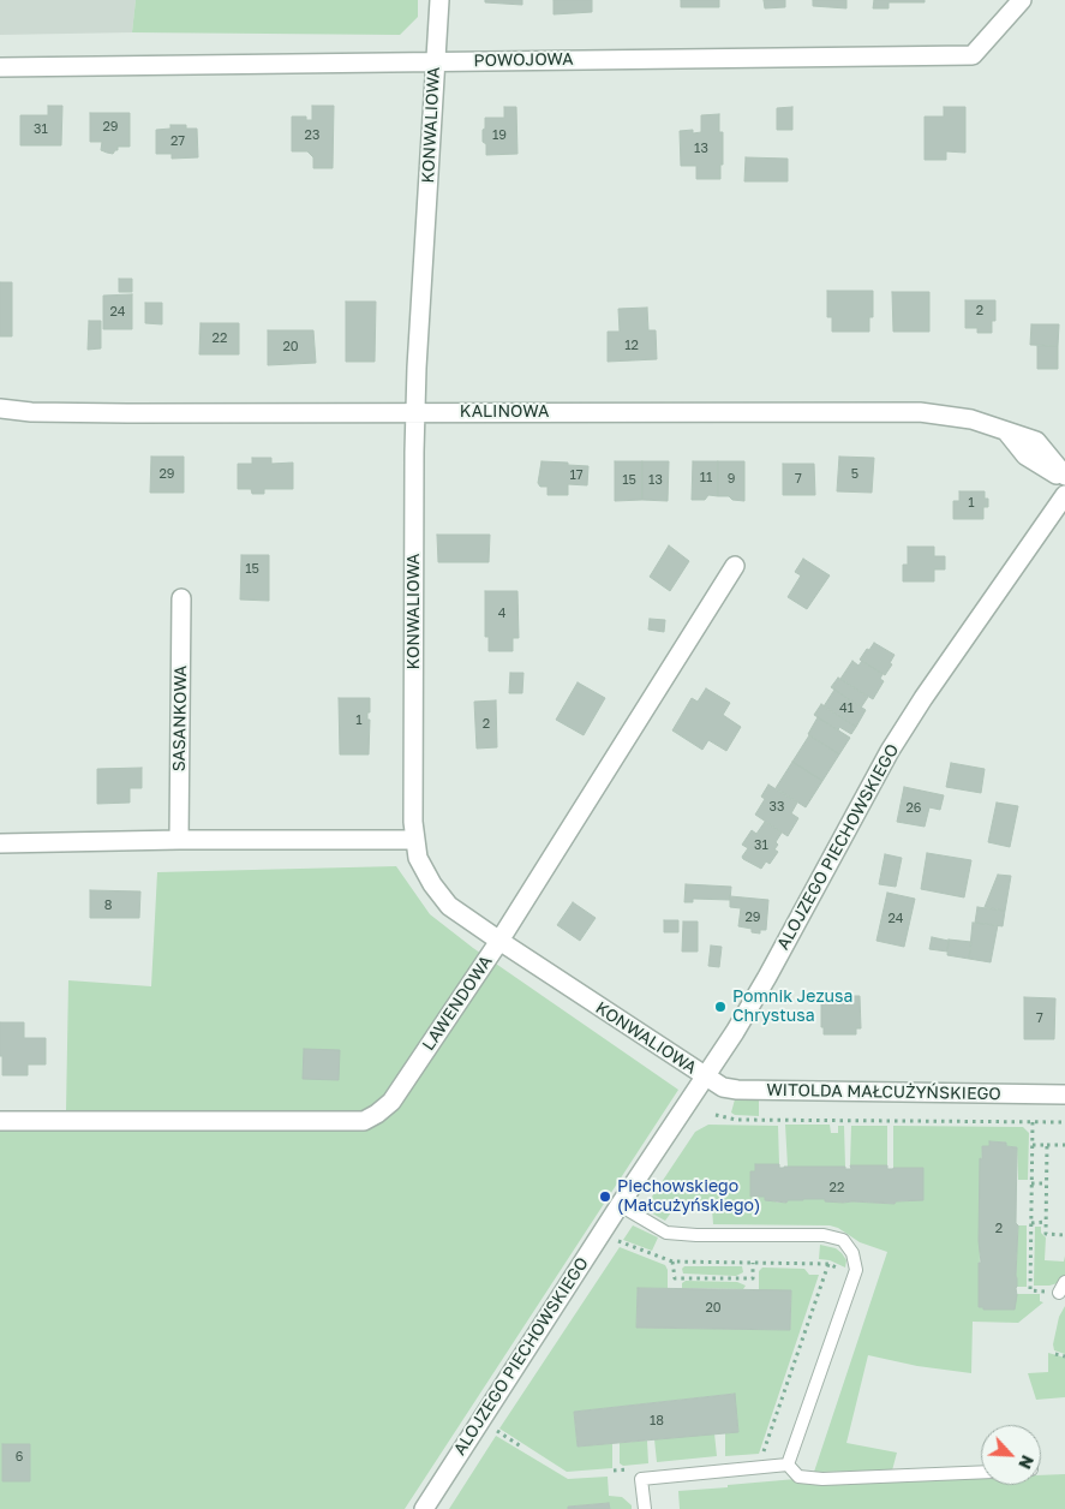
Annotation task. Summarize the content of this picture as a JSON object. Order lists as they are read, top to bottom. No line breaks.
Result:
{"streets":{"street":["POWOJOWA","KONWALIOWA","KALINOWA","SASANKOWA","ALOJZEGO PIECHOWSKIEGO","LAWENDOWA","WITOLDA MAŁCUŻYŃSKIEGO"]},"crossings":[["POWOJOWA","KONWALIOWA"],["KONWALIOWA","KALINOWA"],["KONWALIOWA","ALOJZEGO PIECHOWSKIEGO"],["KONWALIOWA","LAWENDOWA"],["KONWALIOWA","WITOLDA MAŁCUŻYŃSKIEGO"],["ALOJZEGO PIECHOWSKIEGO","WITOLDA MAŁCUŻYŃSKIEGO"]],"places":["Pomnik Jezusa Chrystusa","Piechowskiego (Małcużyńskiego)"],"house_numbers":["29","31","23","19","27","13","2","24","22","12","20","29","5","17","11","9","7","15","13","1","15","4","41","1","2","33","26","31","8","29","24","7","22","2","20","18","6"],"north":"bottom right"}
